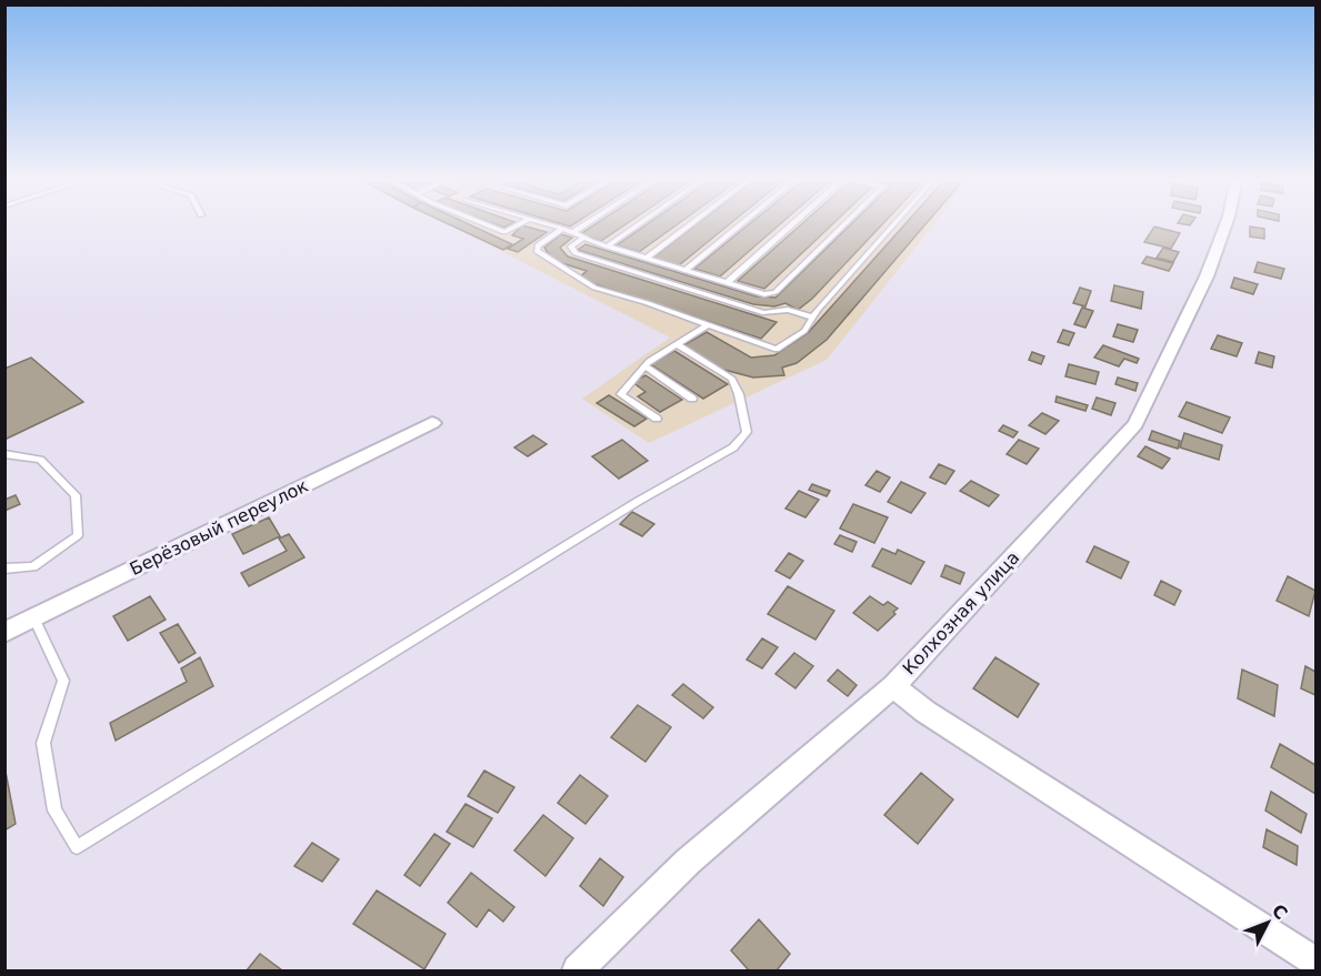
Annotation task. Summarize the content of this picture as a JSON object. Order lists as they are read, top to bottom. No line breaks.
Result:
{"streets":{"street":["Берёзовый переулок","Колхозная улица"]},"north":"top right"}
